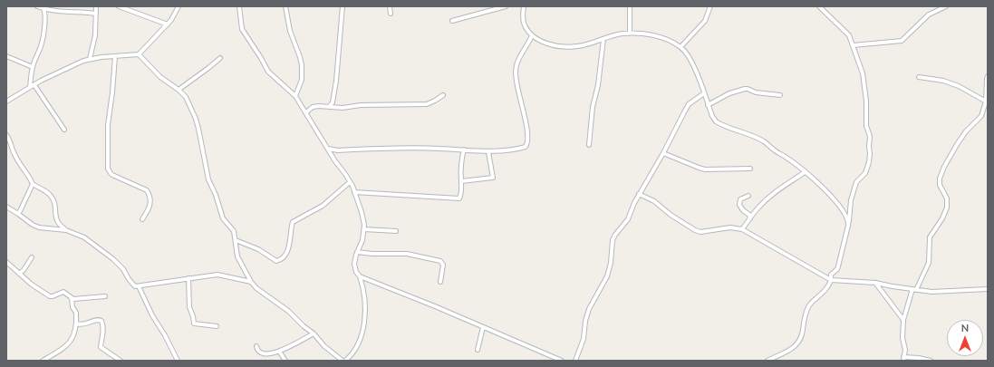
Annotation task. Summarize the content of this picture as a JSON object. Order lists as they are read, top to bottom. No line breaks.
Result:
{"north":"top"}
